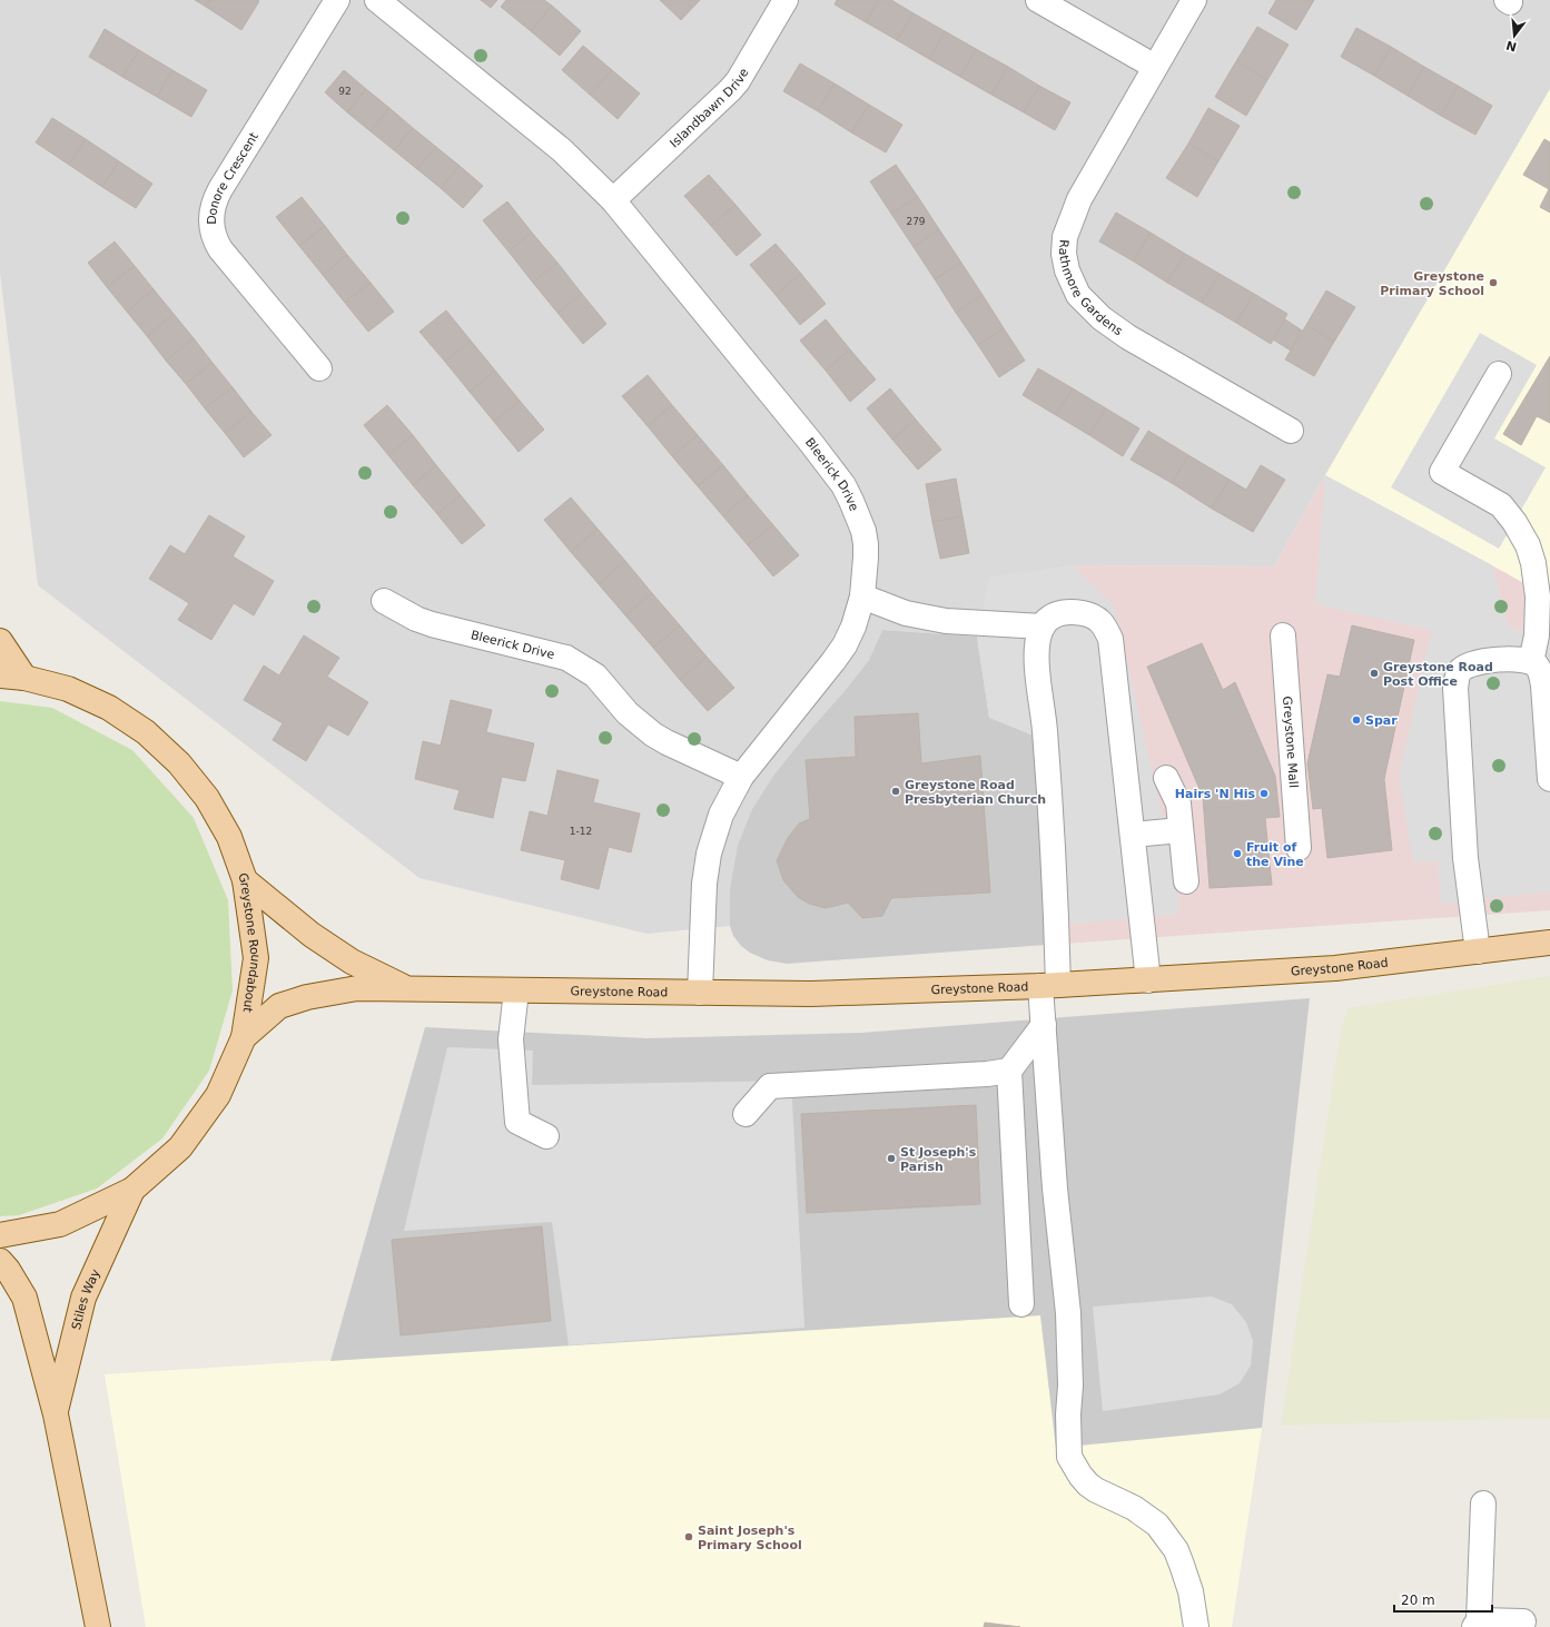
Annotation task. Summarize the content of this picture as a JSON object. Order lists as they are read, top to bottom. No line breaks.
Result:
{"streets":{"main road":["Greystone Roundabout","Greystone Road","Stiles Way"],"street":["Islandbawn Drive","Donore Crescent","Rathmore Gardens","Bleerick Drive","Greystone Mall"]},"crossings":[["Islandbawn Drive","Bleerick Drive"],["Bleerick Drive","Greystone Road"],["Greystone Roundabout","Greystone Road"],["Greystone Roundabout","Stiles Way"]],"places":["Greystone Primary School","Greystone Road Post Office","Spar","Greystone Road Presbyterian Church","Hairs 'N His","Fruit of the Vine","St Joseph's Parish","Saint Joseph's Primary School"],"house_numbers":["92","279","1-12"],"scale_bar":"20 m","north":"bottom"}
